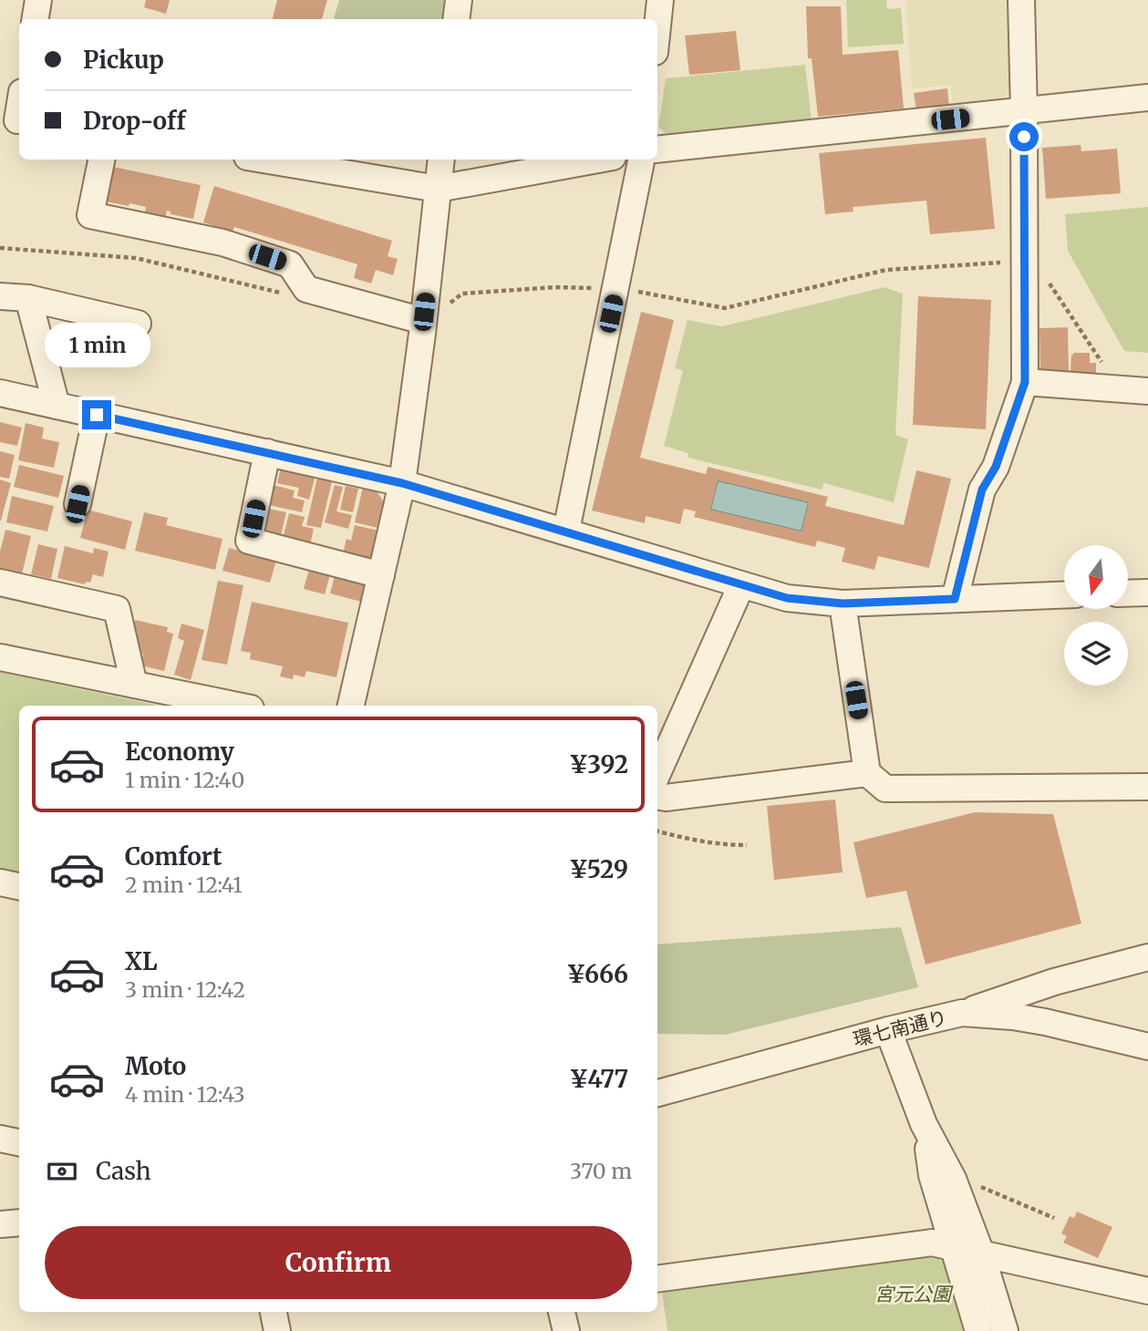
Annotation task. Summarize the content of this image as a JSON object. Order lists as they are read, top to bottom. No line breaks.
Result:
{"streets":{"street":["環七南通り"]},"parks":["宮元公園"],"north":"bottom","page":{"banner":["Pickup","Drop-off"],"bubble":"1 min","list":[{"name":"Economy","note":"1 min · 12:40","value":"¥392"},{"name":"Comfort","note":"2 min · 12:41","value":"¥529"},{"name":"XL","note":"3 min · 12:42","value":"¥666"},{"name":"Moto","note":"4 min · 12:43","value":"¥477"}],"pay":["Cash","370 m"],"buttons":"Confirm"}}
